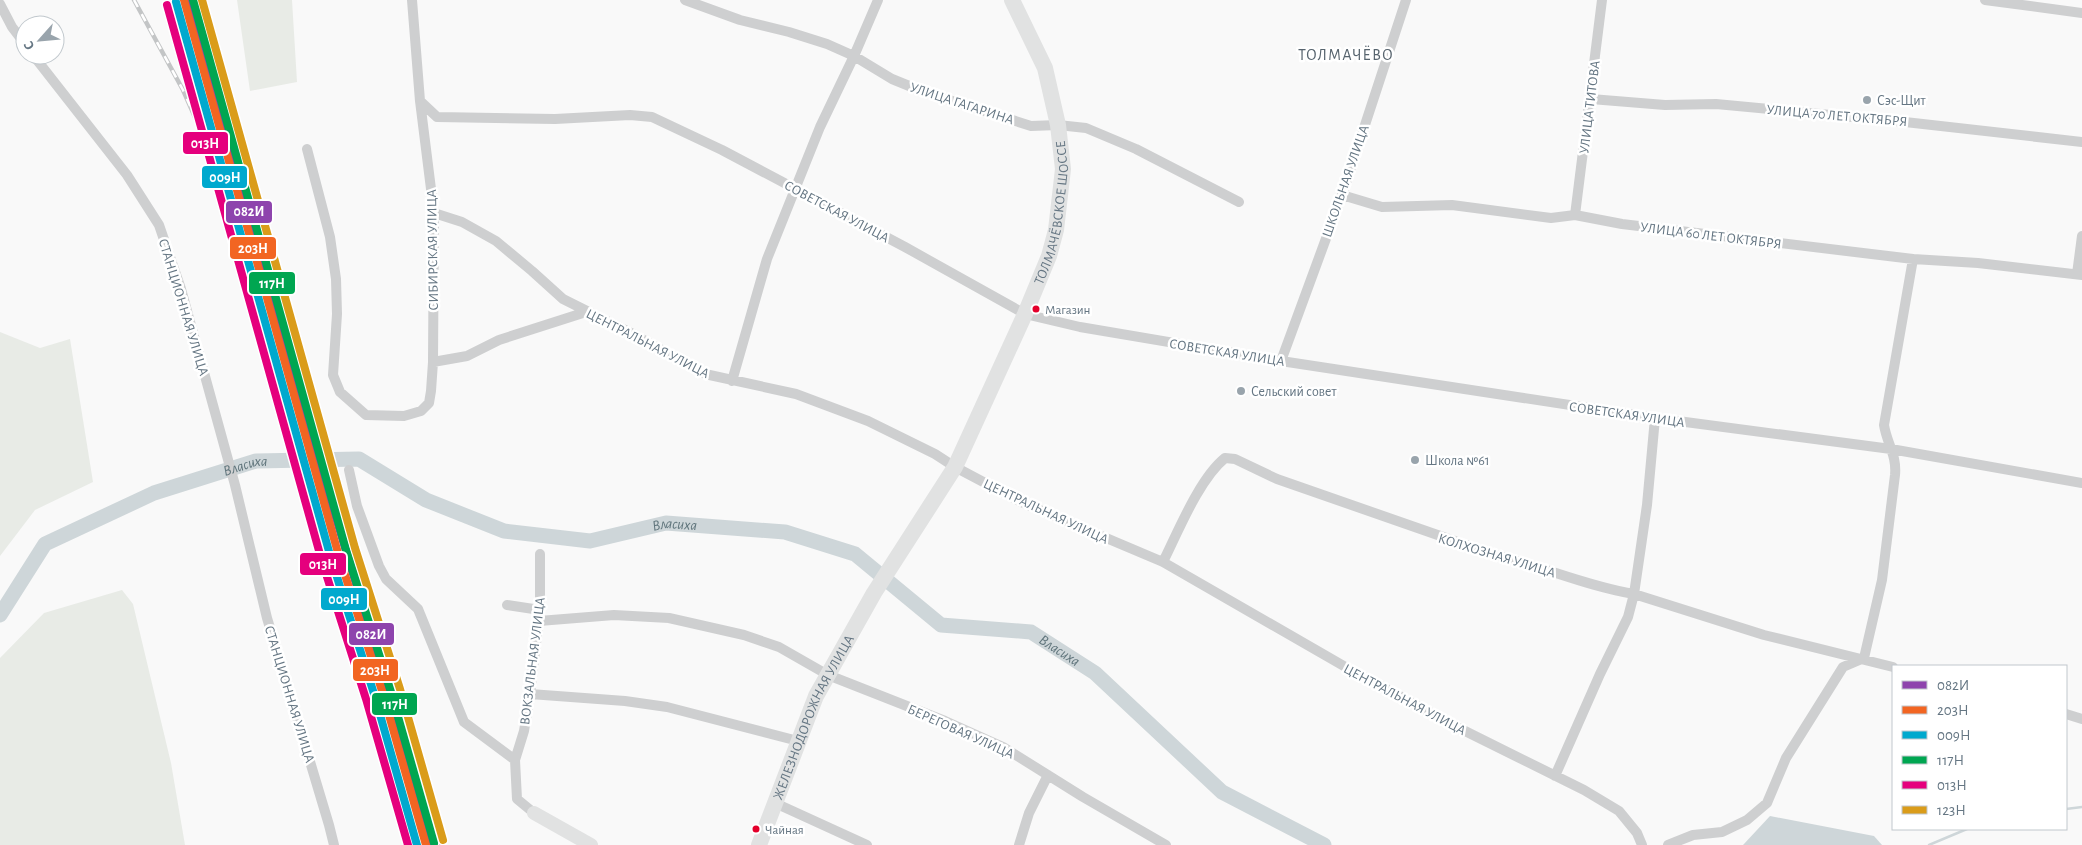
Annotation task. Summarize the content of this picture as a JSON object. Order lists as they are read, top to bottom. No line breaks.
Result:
{"streets":{"main road":["ТОЛМАЧЁВСКОЕ ШОССЕ","ЖЕЛЕЗНОДОРОЖНАЯ УЛИЦА"],"street":["УЛИЦА ГАГАРИНА","УЛИЦА ТИТОВА","УЛИЦА 70 ЛЕТ ОКТЯБРЯ","ШКОЛЬНАЯ УЛИЦА","СОВЕТСКАЯ УЛИЦА","УЛИЦА 60 ЛЕТ ОКТЯБРЯ","СИБИРСКАЯ УЛИЦА","СТАНЦИОННАЯ УЛИЦА","ЦЕНТРАЛЬНАЯ УЛИЦА","КОЛХОЗНАЯ УЛИЦА","ВОКЗАЛЬНАЯ УЛИЦА","БЕРЕГОВАЯ УЛИЦА"]},"crossings":[["УЛИЦА ГАГАРИНА","ТОЛМАЧЁВСКОЕ ШОССЕ"],["УЛИЦА ТИТОВА","УЛИЦА 70 ЛЕТ ОКТЯБРЯ"],["УЛИЦА ТИТОВА","УЛИЦА 60 ЛЕТ ОКТЯБРЯ"],["ШКОЛЬНАЯ УЛИЦА","СОВЕТСКАЯ УЛИЦА"],["ШКОЛЬНАЯ УЛИЦА","УЛИЦА 60 ЛЕТ ОКТЯБРЯ"],["СОВЕТСКАЯ УЛИЦА","ТОЛМАЧЁВСКОЕ ШОССЕ"],["СОВЕТСКАЯ УЛИЦА","СИБИРСКАЯ УЛИЦА"],["ТОЛМАЧЁВСКОЕ ШОССЕ","ЦЕНТРАЛЬНАЯ УЛИЦА"],["ТОЛМАЧЁВСКОЕ ШОССЕ","ЖЕЛЕЗНОДОРОЖНАЯ УЛИЦА"],["СИБИРСКАЯ УЛИЦА","ЦЕНТРАЛЬНАЯ УЛИЦА"],["ЦЕНТРАЛЬНАЯ УЛИЦА","КОЛХОЗНАЯ УЛИЦА"],["ВОКЗАЛЬНАЯ УЛИЦА","БЕРЕГОВАЯ УЛИЦА"],["ЖЕЛЕЗНОДОРОЖНАЯ УЛИЦА","БЕРЕГОВАЯ УЛИЦА"]],"districts":["ТОЛМАЧЁВО"],"water":["Власиха"],"places":["Сэс-Щит","Магазин","Сельский совет","Школа №61","Чайная"],"lines":["transit line 082И","transit line 203Н","transit line 117Н","transit line 123Н","transit line 009Н","transit line 013Н"],"legend":["082И","203Н","009Н","117Н","013Н","123Н"],"north":"bottom left"}
